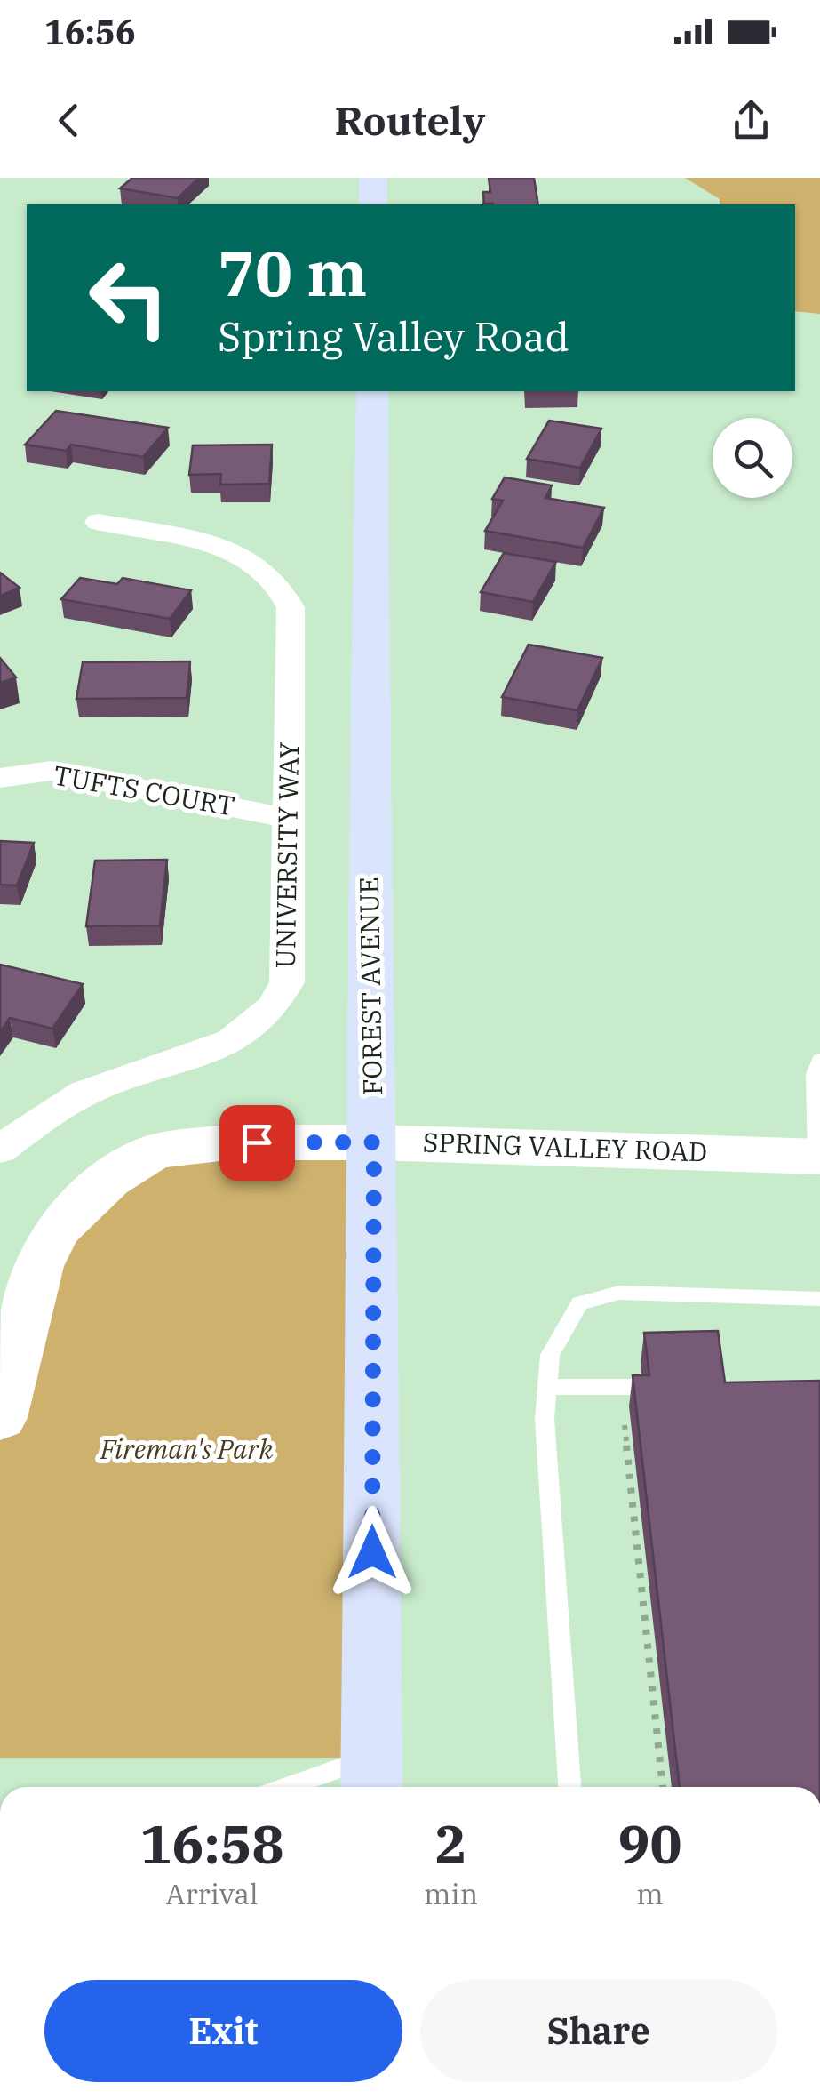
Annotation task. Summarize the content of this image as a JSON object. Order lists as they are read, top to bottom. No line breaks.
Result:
{"streets":{"main road":["FOREST AVENUE"],"street":["TUFTS COURT","UNIVERSITY WAY","SPRING VALLEY ROAD"]},"crossings":[["TUFTS COURT","UNIVERSITY WAY"],["FOREST AVENUE","SPRING VALLEY ROAD"]],"parks":["Fireman's Park"],"page":{"status":"16:56","header":"Routely","turn":["70 m","Spring Valley Road"],"eta":["16:58","Arrival","2","min","90","m"],"buttons":["Exit","Share"]}}
